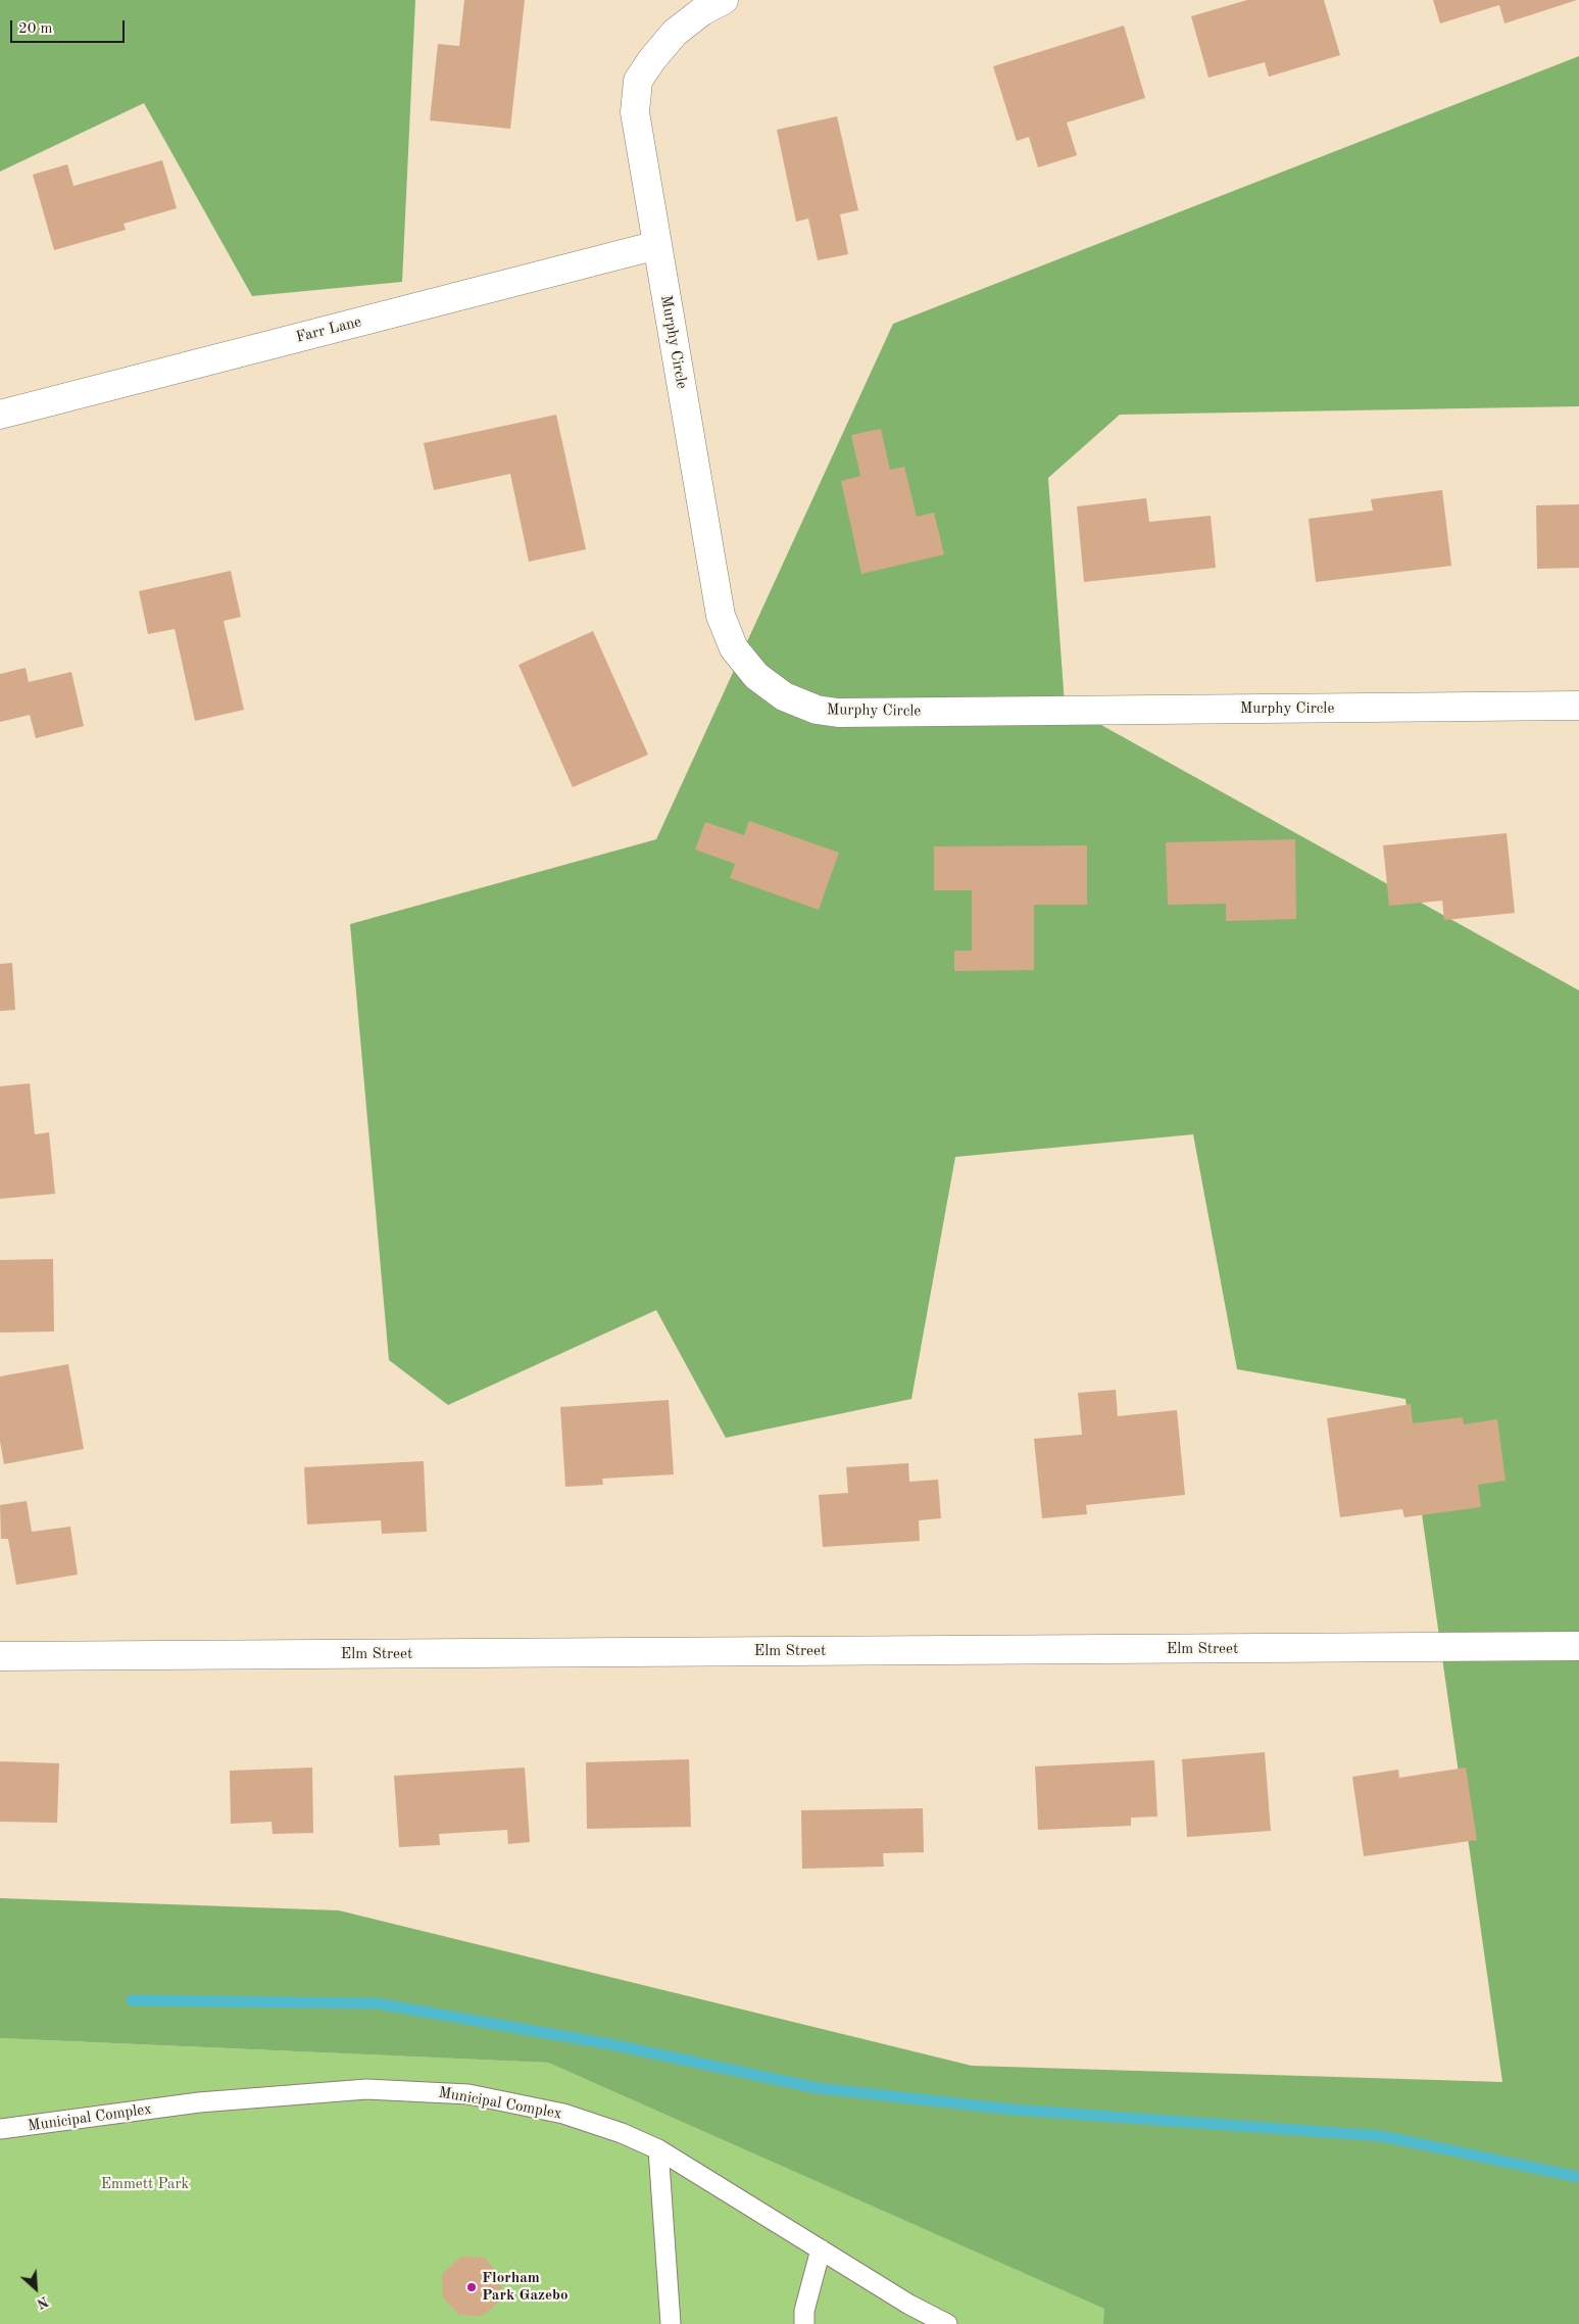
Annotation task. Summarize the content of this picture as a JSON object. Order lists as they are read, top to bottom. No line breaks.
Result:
{"streets":{"street":["Farr Lane","Murphy Circle","Elm Street"],"lane":["Municipal Complex"]},"crossings":[["Farr Lane","Murphy Circle"]],"parks":["Emmett Park"],"places":["Florham Park Gazebo"],"scale_bar":"20 m","north":"bottom right"}
